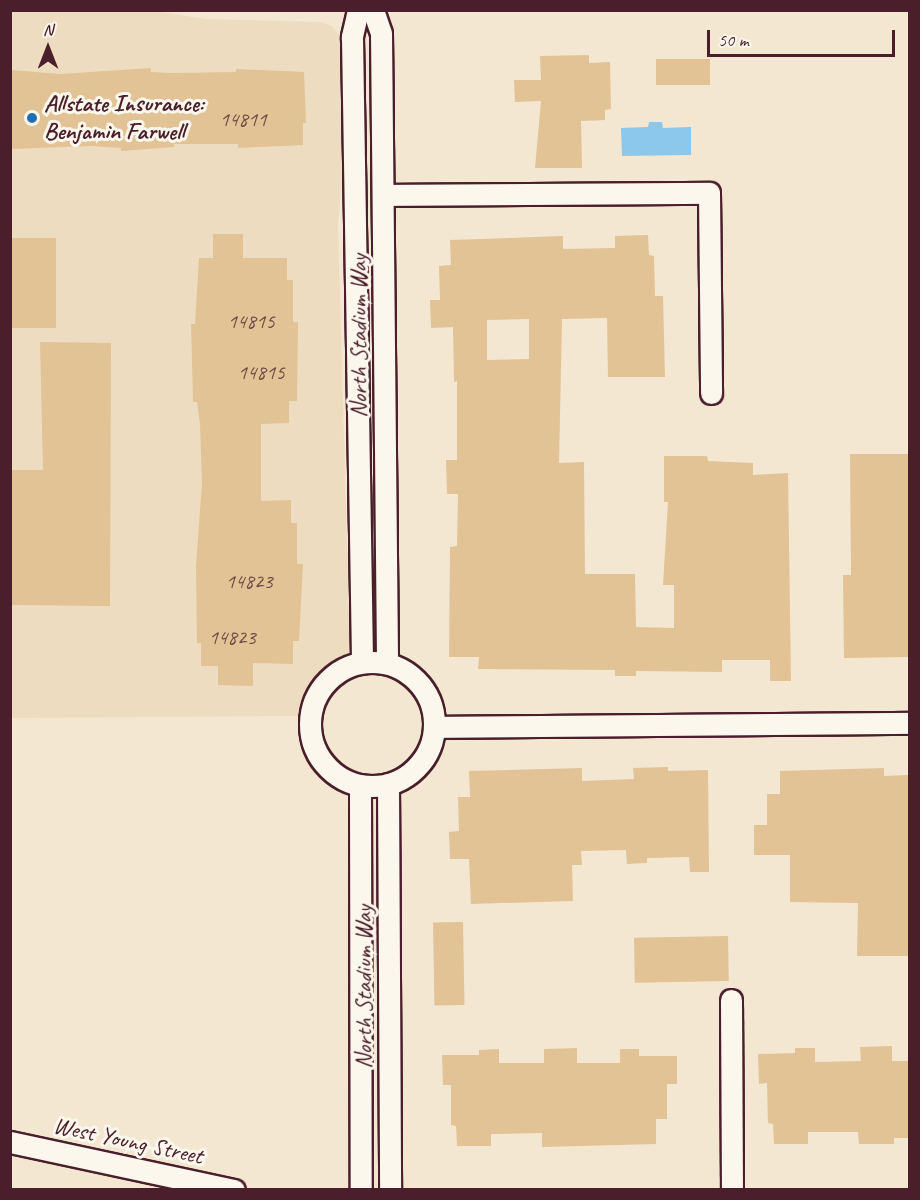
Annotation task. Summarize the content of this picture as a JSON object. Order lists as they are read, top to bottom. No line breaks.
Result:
{"streets":{"street":["North Stadium Way","West Young Street"]},"places":["Allstate Insurance: Benjamin Farwell"],"house_numbers":["14811","14815","14815","14823","14823"],"scale_bar":"50 m","north":"top"}
